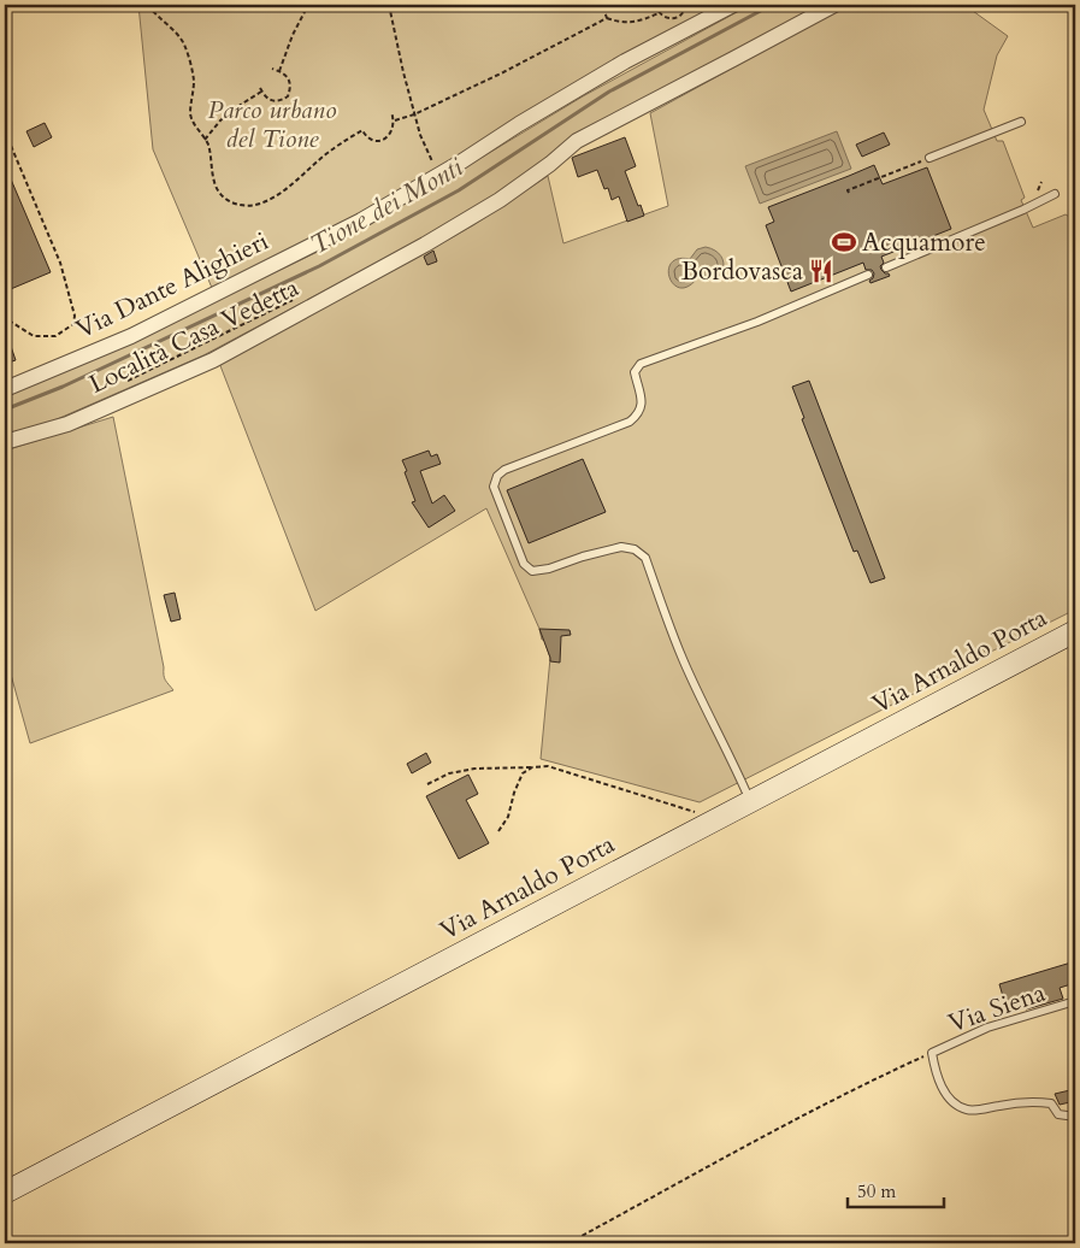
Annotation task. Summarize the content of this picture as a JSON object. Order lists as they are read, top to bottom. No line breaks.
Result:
{"streets":{"street":["Via Dante Alighieri","Località Casa Vedetta","Via Arnaldo Porta"],"lane":["Via Siena"]},"water":["Tione dei Monti"],"parks":["Parco urbano del Tione"],"places":{"sports":["Acquamore"],"restaurant":["Bordovasca"]},"scale_bar":"50 m"}
